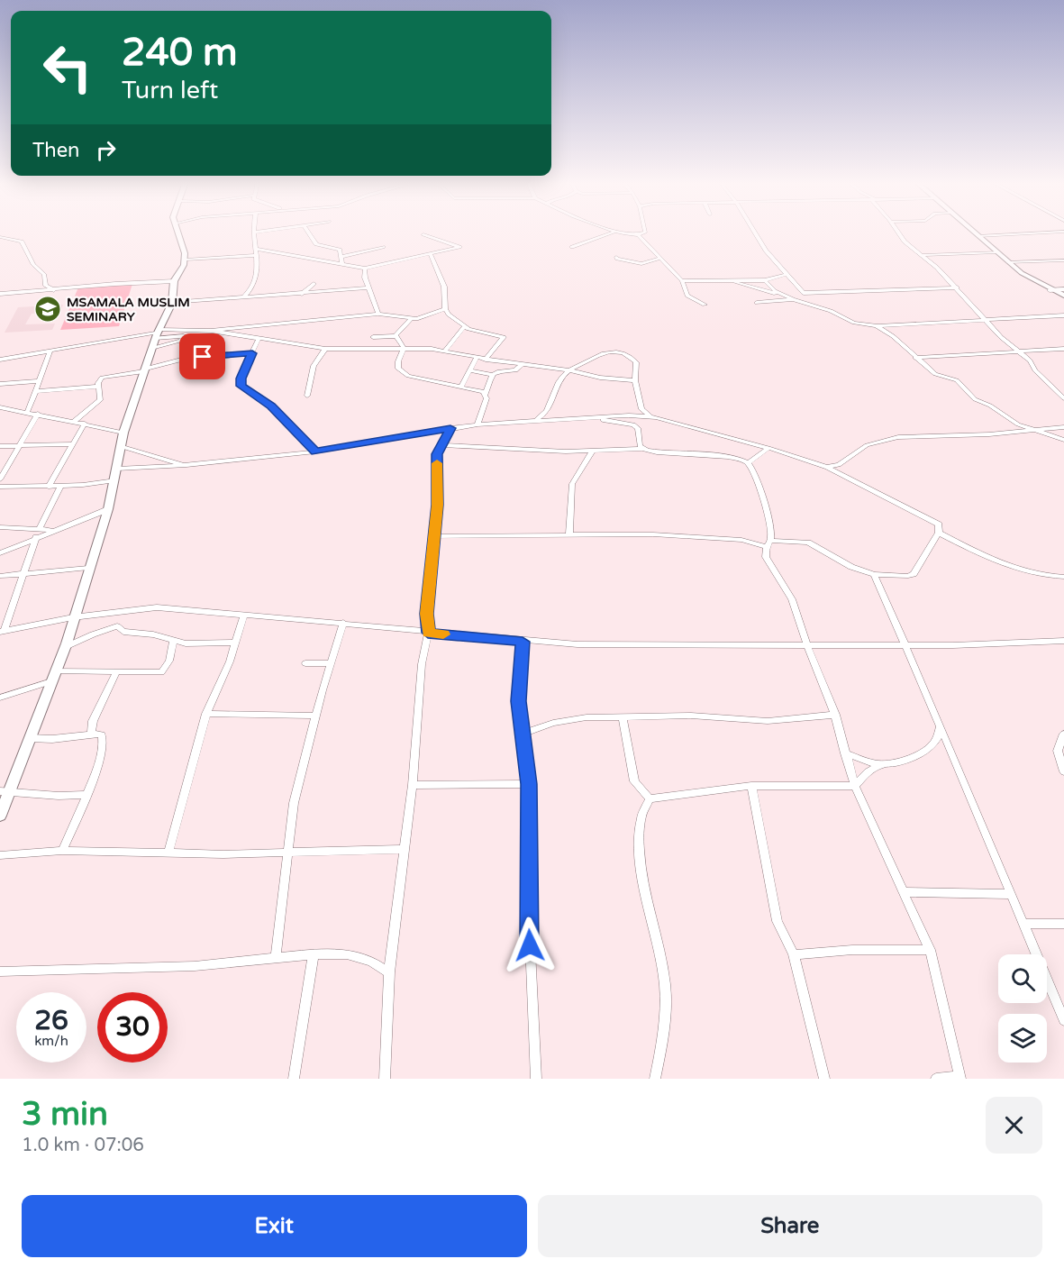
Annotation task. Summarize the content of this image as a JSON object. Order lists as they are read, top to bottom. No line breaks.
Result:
{"places":{"school or university":["MSAMALA MUSLIM SEMINARY"]},"page":{"turn":["240 m","Turn left"],"then":"Then","speed":"26 km/h","limit":"30","heading":["3 min","1.0 km · 07:06"],"buttons":["Exit","Share"]}}
